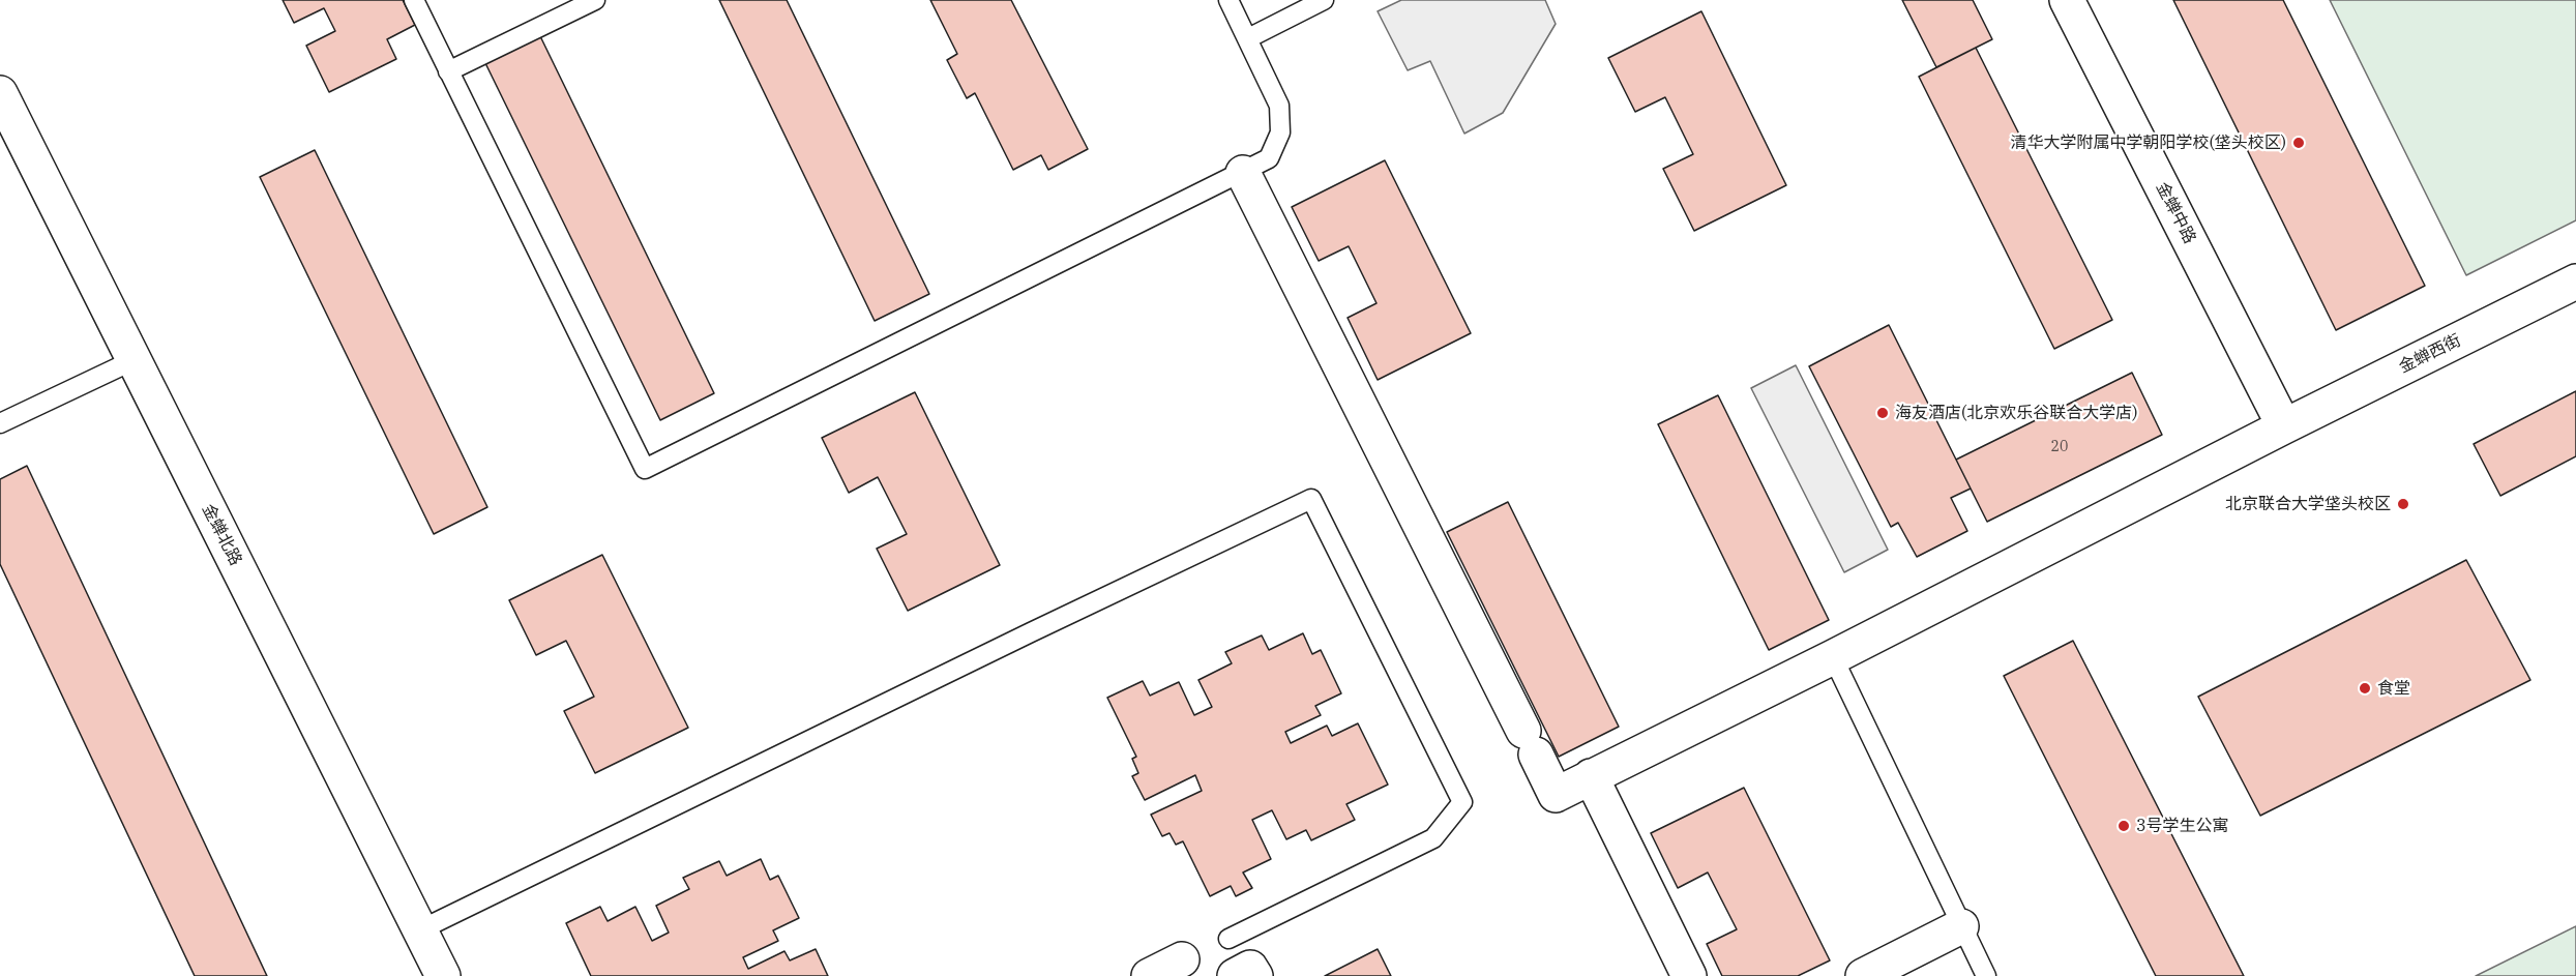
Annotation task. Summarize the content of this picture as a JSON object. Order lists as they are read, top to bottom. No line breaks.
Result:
{"streets":{"street":["金蝉中路","金蝉西街","金蝉北路"]},"crossings":[["金蝉中路","金蝉西街"]],"places":["清华大学附属中学朝阳学校(垡头校区)","海友酒店(北京欢乐谷联合大学店)","北京联合大学垡头校区","食堂","3号学生公寓"],"house_numbers":["20"]}
